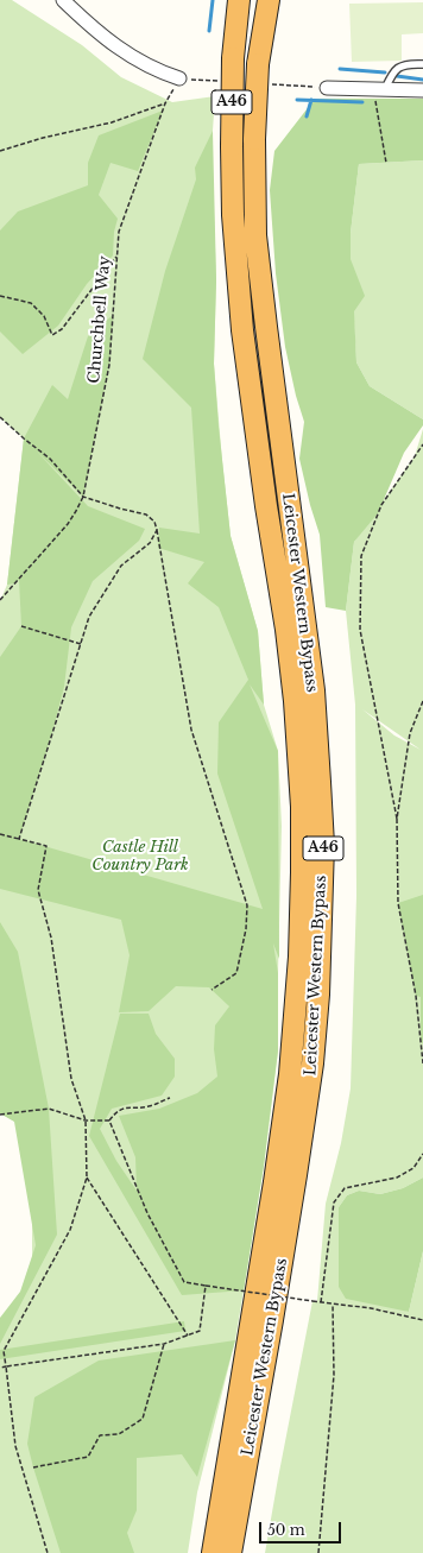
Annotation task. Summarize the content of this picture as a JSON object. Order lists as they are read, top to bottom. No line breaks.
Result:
{"streets":{"highway":["A46","Leicester Western Bypass"],"path":["Churchbell Way"]},"crossings":[["A46","Leicester Western Bypass"]],"parks":["Castle Hill Country Park"],"scale_bar":"50 m"}
